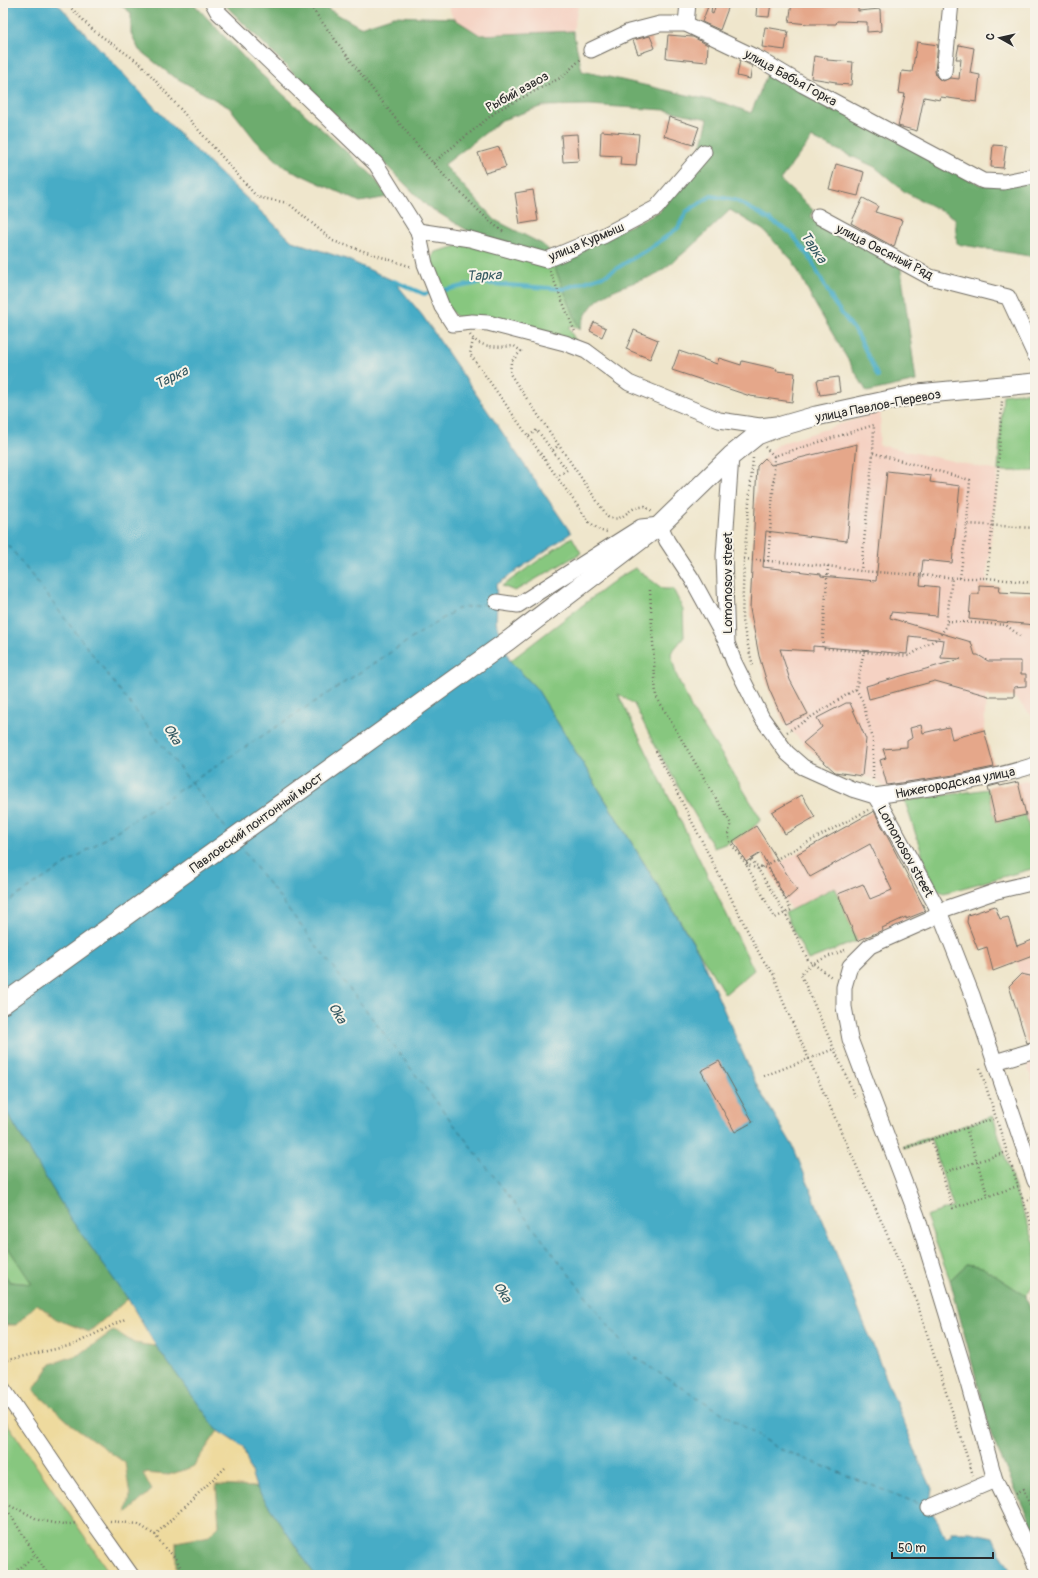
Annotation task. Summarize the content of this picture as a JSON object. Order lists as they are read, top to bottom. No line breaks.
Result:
{"streets":{"main road":["улица Павлов-Перевоз","Павловский понтонный мост"],"street":["улица Бабья Горка","улица Курмыш","улица Овсяный Ряд","Lomonosov street","Нижегородская улица"],"path":["Рыбий взвоз"]},"crossings":[["улица Бабья Горка","Рыбий взвоз"],["улица Павлов-Перевоз","Lomonosov street"],["улица Павлов-Перевоз","Павловский понтонный мост"],["Lomonosov street","Нижегородская улица"]],"water":["Тарка","Oka"],"scale_bar":"50 m","north":"left"}
